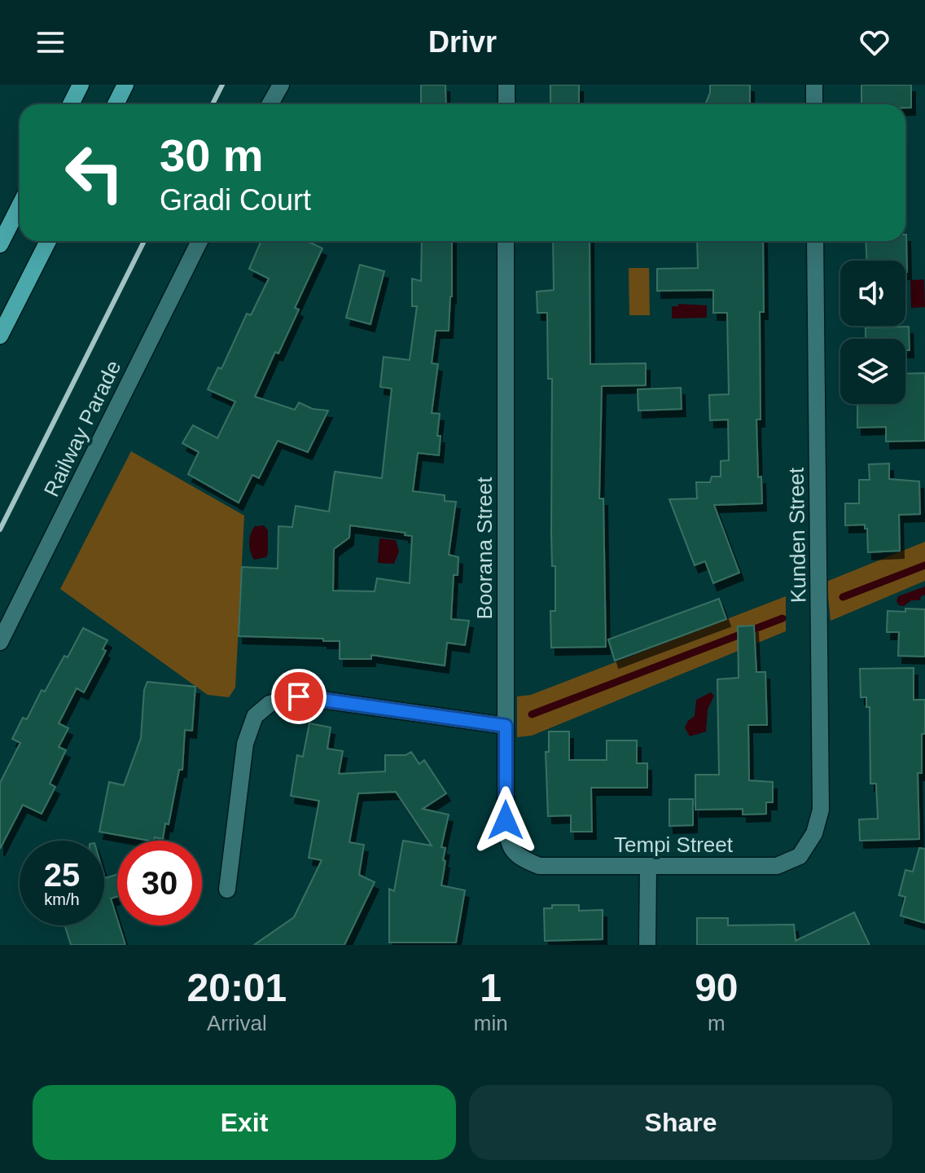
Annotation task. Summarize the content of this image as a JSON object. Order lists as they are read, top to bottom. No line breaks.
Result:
{"streets":{"street":["Railway Parade","Kunden Street","Boorana Street","Tempi Street"]},"crossings":[["Kunden Street","Tempi Street"],["Boorana Street","Tempi Street"]],"page":{"header":"Drivr","turn":["30 m","Gradi Court"],"speed":"25 km/h","limit":"30","eta":["20:01","Arrival","1","min","90","m"],"buttons":["Exit","Share"]}}
